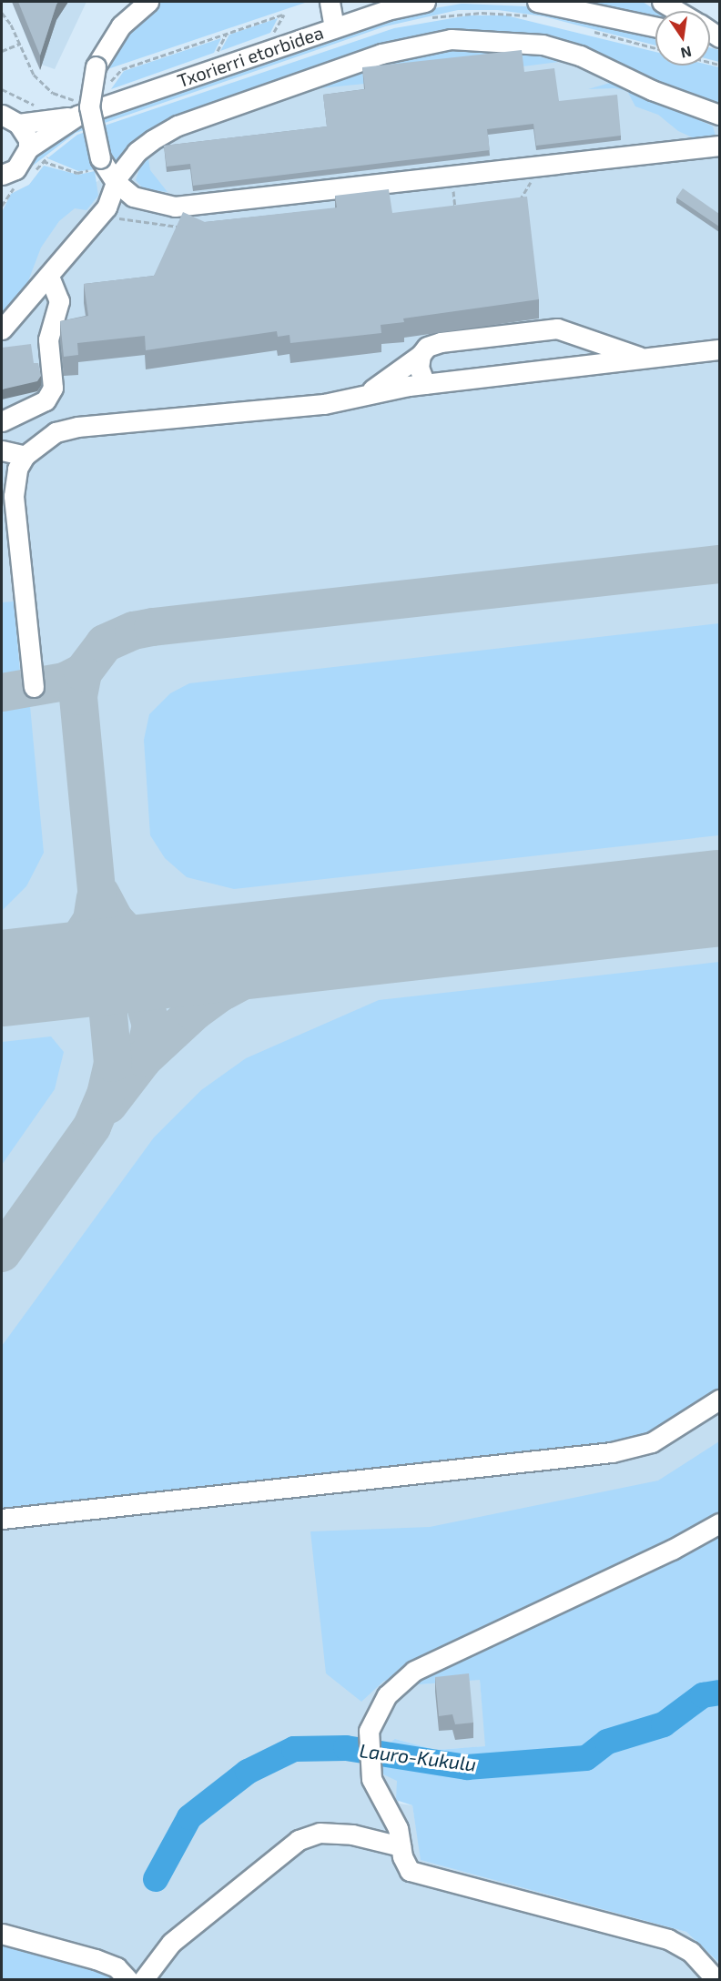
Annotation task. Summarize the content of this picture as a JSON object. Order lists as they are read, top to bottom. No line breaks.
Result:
{"streets":{"street":["Txorierri etorbidea"]},"water":["Lauro-Kukulu"],"north":"bottom"}
